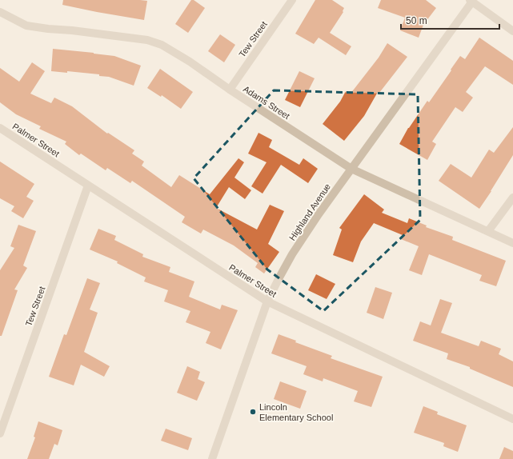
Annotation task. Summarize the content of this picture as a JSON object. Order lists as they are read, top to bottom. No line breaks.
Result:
{"streets":{"street":["Tew Street","Adams Street","Palmer Street","Highland Avenue"]},"crossings":[["Tew Street","Adams Street"],["Tew Street","Palmer Street"],["Adams Street","Highland Avenue"],["Palmer Street","Highland Avenue"]],"places":["Lincoln Elementary School"],"scale_bar":"50 m"}
